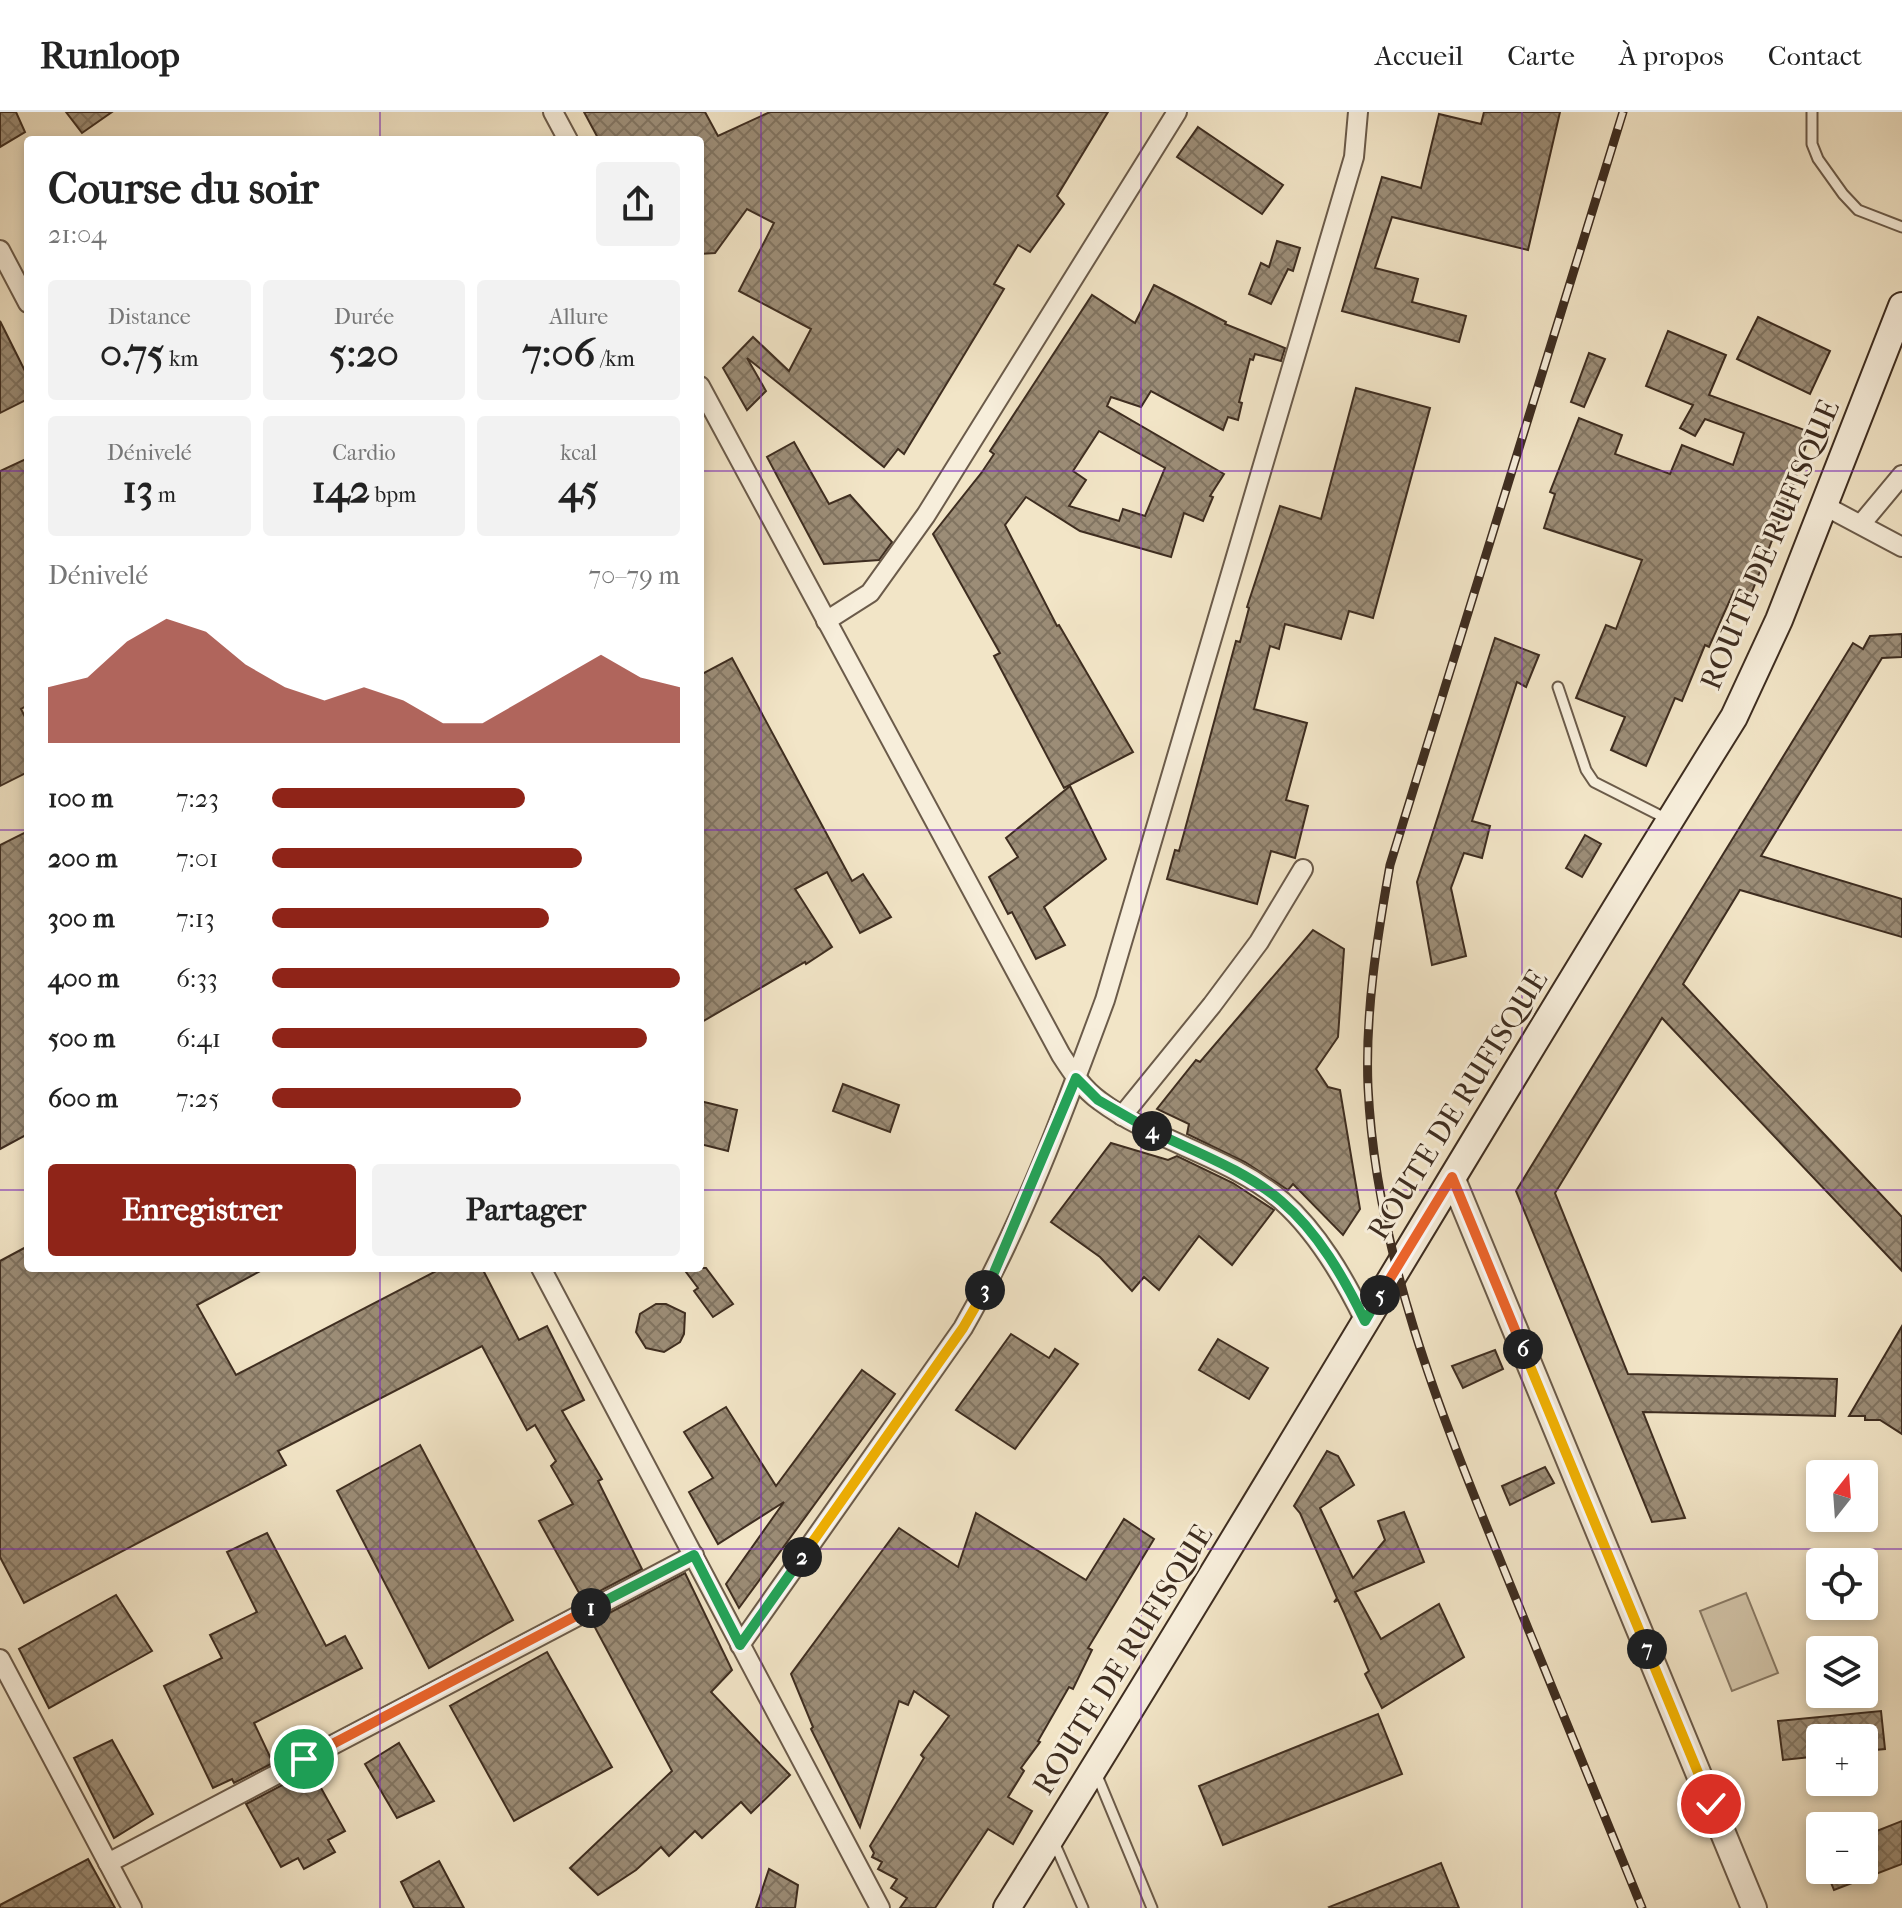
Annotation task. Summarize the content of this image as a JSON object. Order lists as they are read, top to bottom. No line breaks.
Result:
{"streets":{"main road":["ROUTE DE RUFISQUE"]},"north":"top","page":{"header":"Runloop","nav":["Accueil","Carte","À propos","Contact"],"heading":["Course du soir","21:04"],"stats":[["Distance","0.75 km"],["Durée","5:20"],["Allure","7:06 /km"],["Dénivelé","13 m"],["Cardio","142 bpm"],["kcal","45"]],"chart":["Dénivelé","70–79 m"],"list":[{"name":"100 m","note":"7:23"},{"name":"200 m","note":"7:01"},{"name":"300 m","note":"7:13"},{"name":"400 m","note":"6:33"},{"name":"500 m","note":"6:41"},{"name":"600 m","note":"7:25"}],"pins":["4","3","5","6","2","1","7"],"buttons":["Enregistrer","Partager"],"map_buttons":["+","−"]}}
